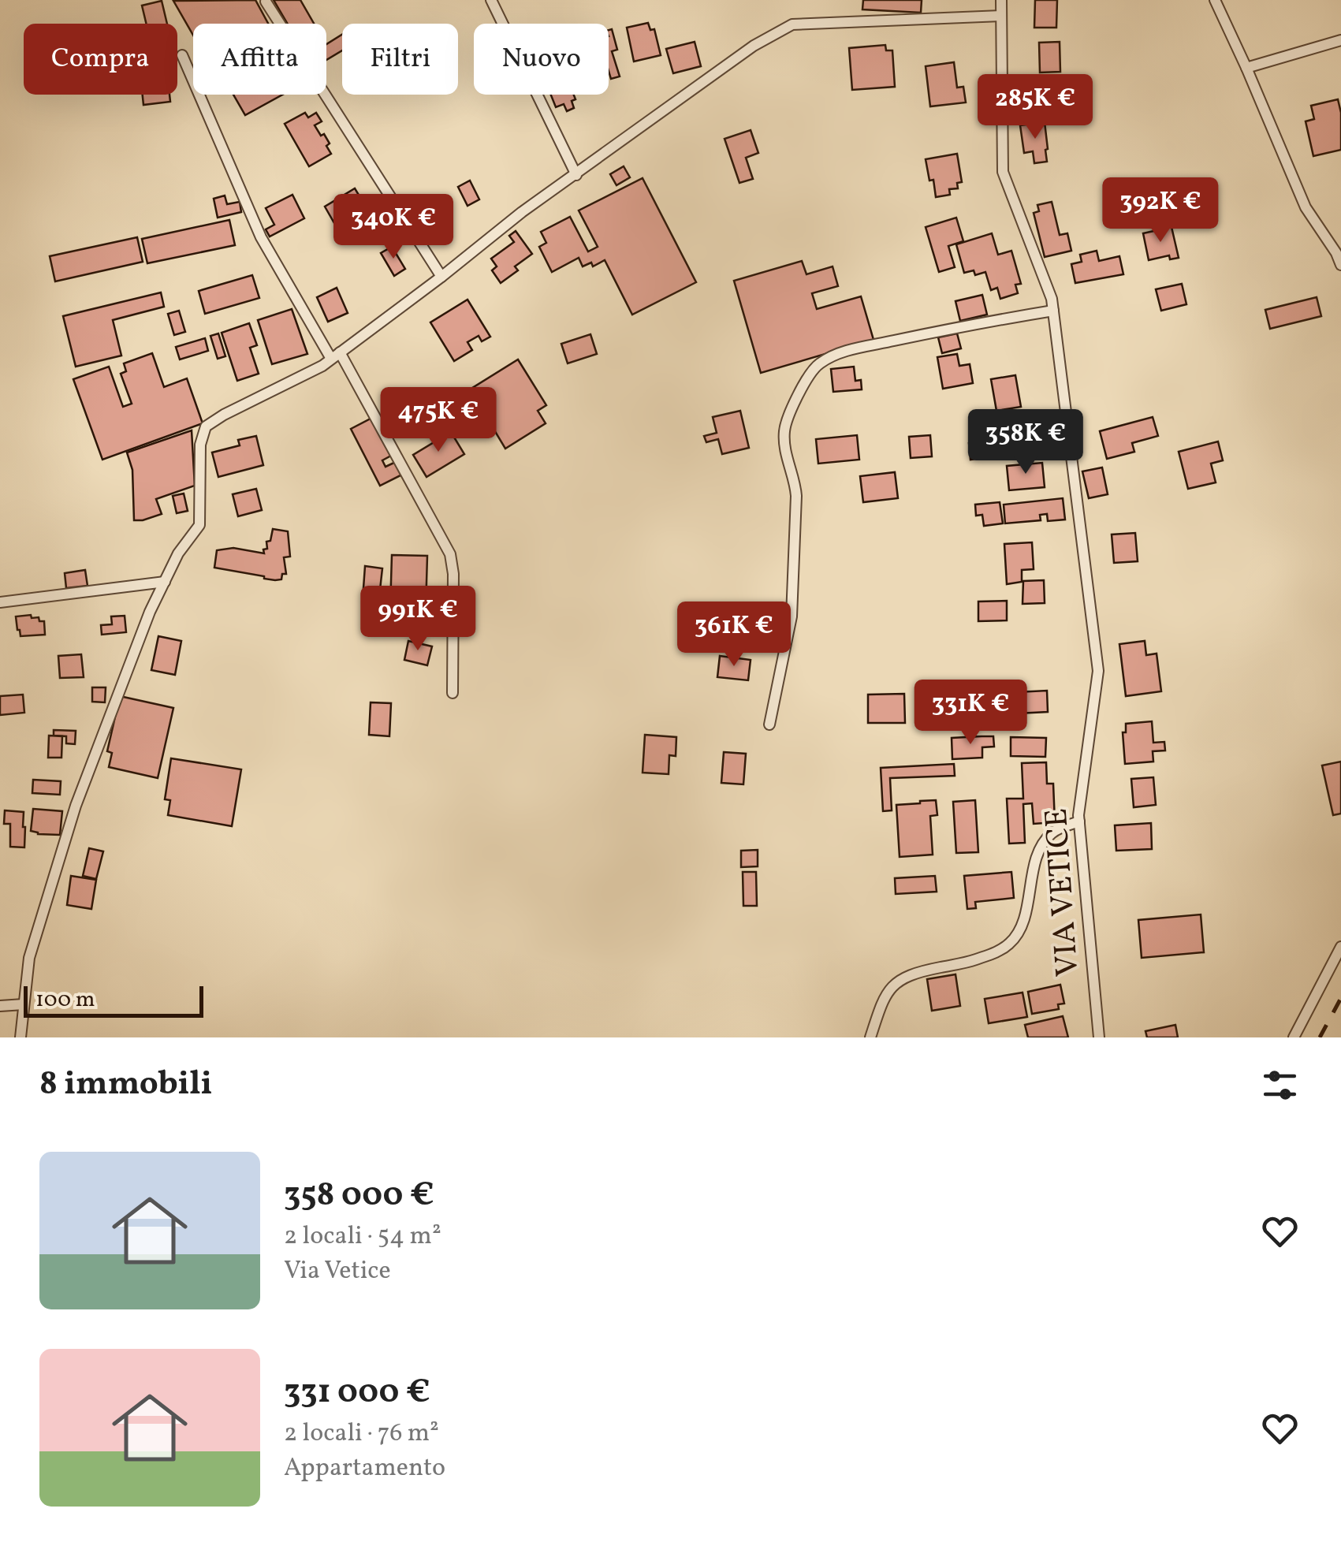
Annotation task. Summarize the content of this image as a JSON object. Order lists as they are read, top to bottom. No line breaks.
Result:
{"streets":{"street":["VIA VETICE"]},"scale_bar":"100 m","page":{"chip":["Compra","Affitta","Filtri","Nuovo"],"price":["285K €","392K €","340K €","475K €","358K €","991K €","361K €","331K €"],"scale":"100 m","heading":"8 immobili","list":[{"name":"358 000 €","note":"2 locali · 54 m² · Via Vetice"},{"name":"331 000 €","note":"2 locali · 76 m² · Appartamento"}]}}
